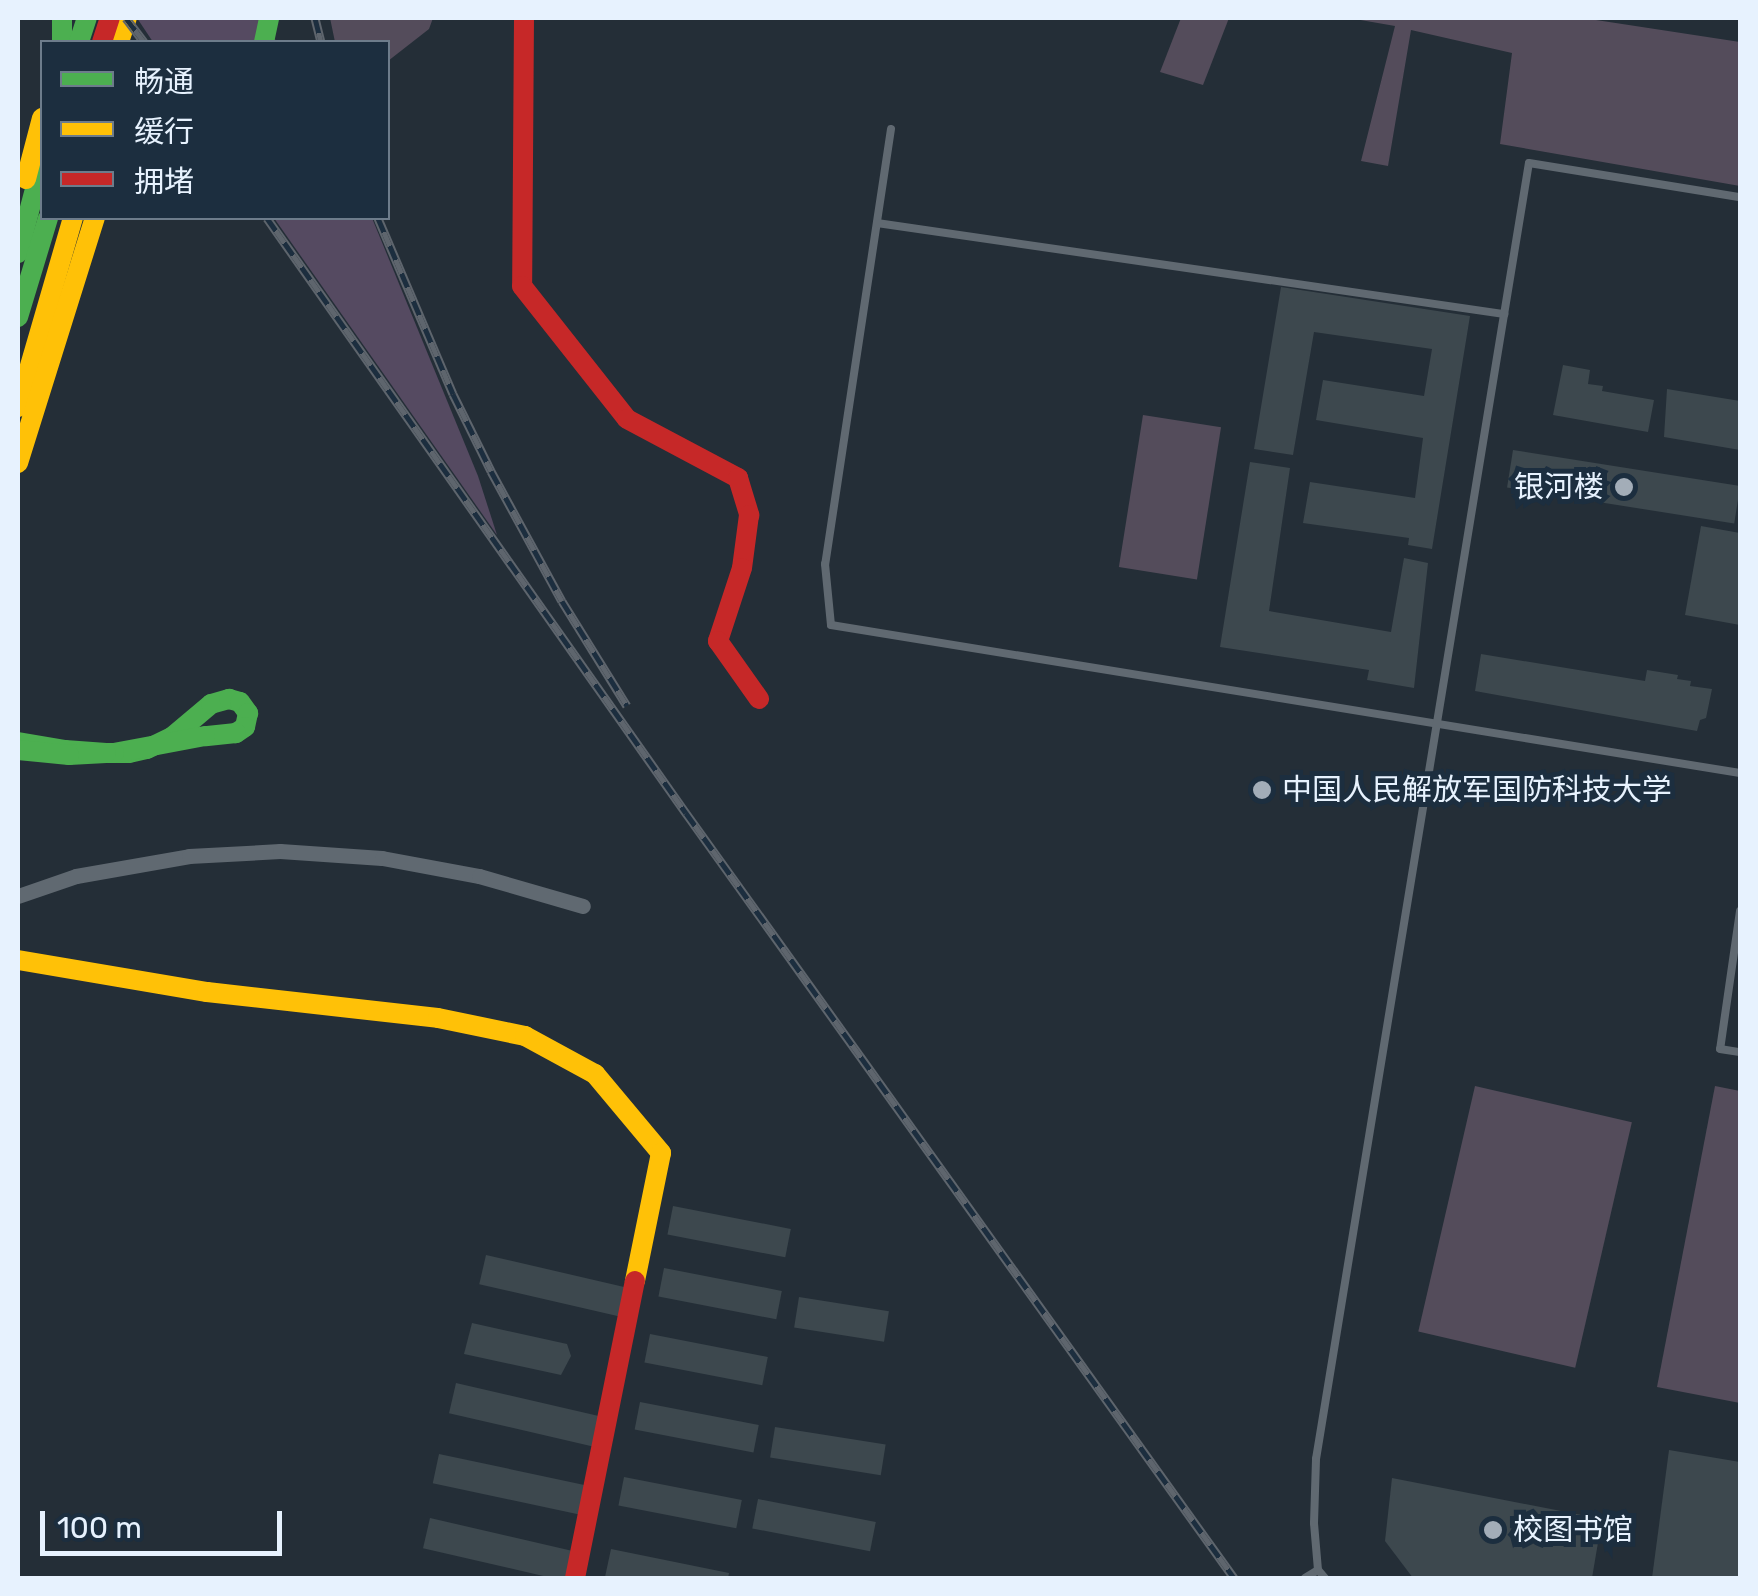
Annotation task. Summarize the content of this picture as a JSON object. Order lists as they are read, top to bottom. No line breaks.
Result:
{"places":["银河楼","中国人民解放军国防科技大学","校图书馆"],"legend":["畅通","缓行","拥堵"],"scale_bar":"100 m"}
